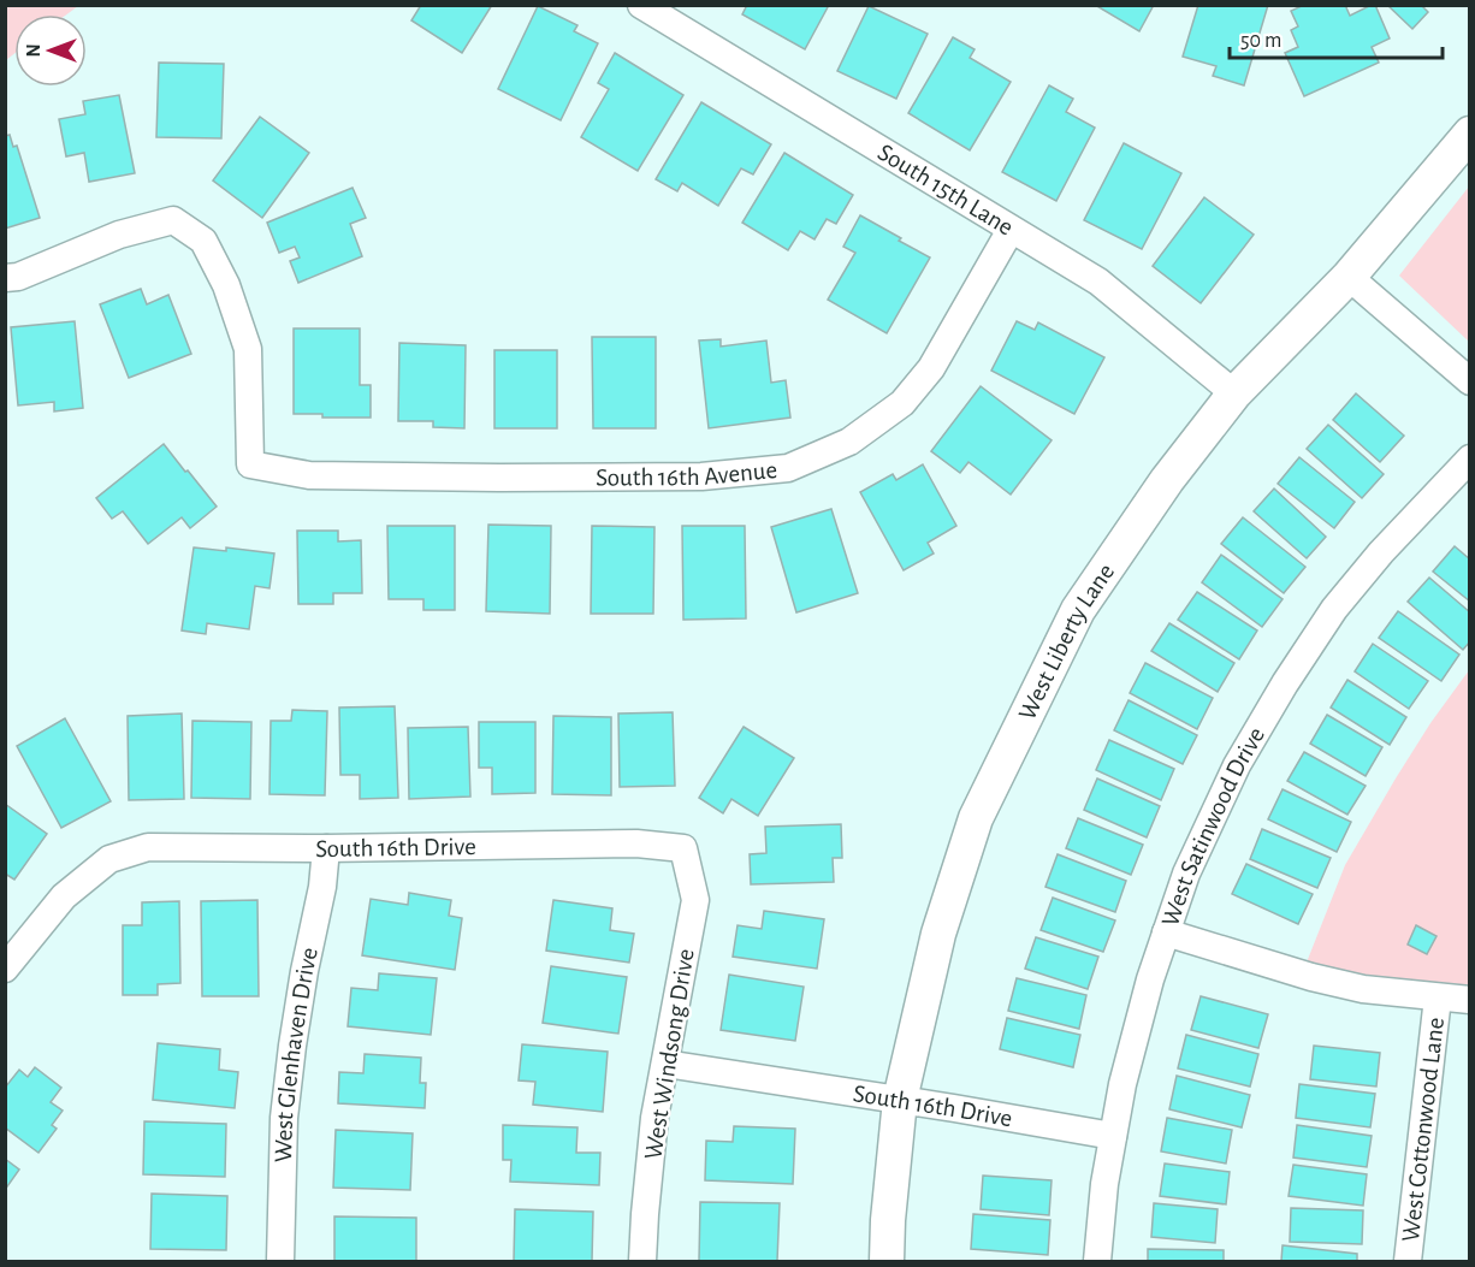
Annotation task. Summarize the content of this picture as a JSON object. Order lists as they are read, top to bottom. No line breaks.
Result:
{"streets":{"street":["South 15th Lane","South 16th Avenue","West Liberty Lane","West Satinwood Drive","South 16th Drive","West Glenhaven Drive","West Windsong Drive","West Cottonwood Lane"]},"crossings":[["South 15th Lane","South 16th Avenue"],["South 15th Lane","West Liberty Lane"],["West Liberty Lane","South 16th Drive"],["West Satinwood Drive","South 16th Drive"],["South 16th Drive","West Glenhaven Drive"],["South 16th Drive","West Windsong Drive"]],"scale_bar":"50 m","north":"left"}
